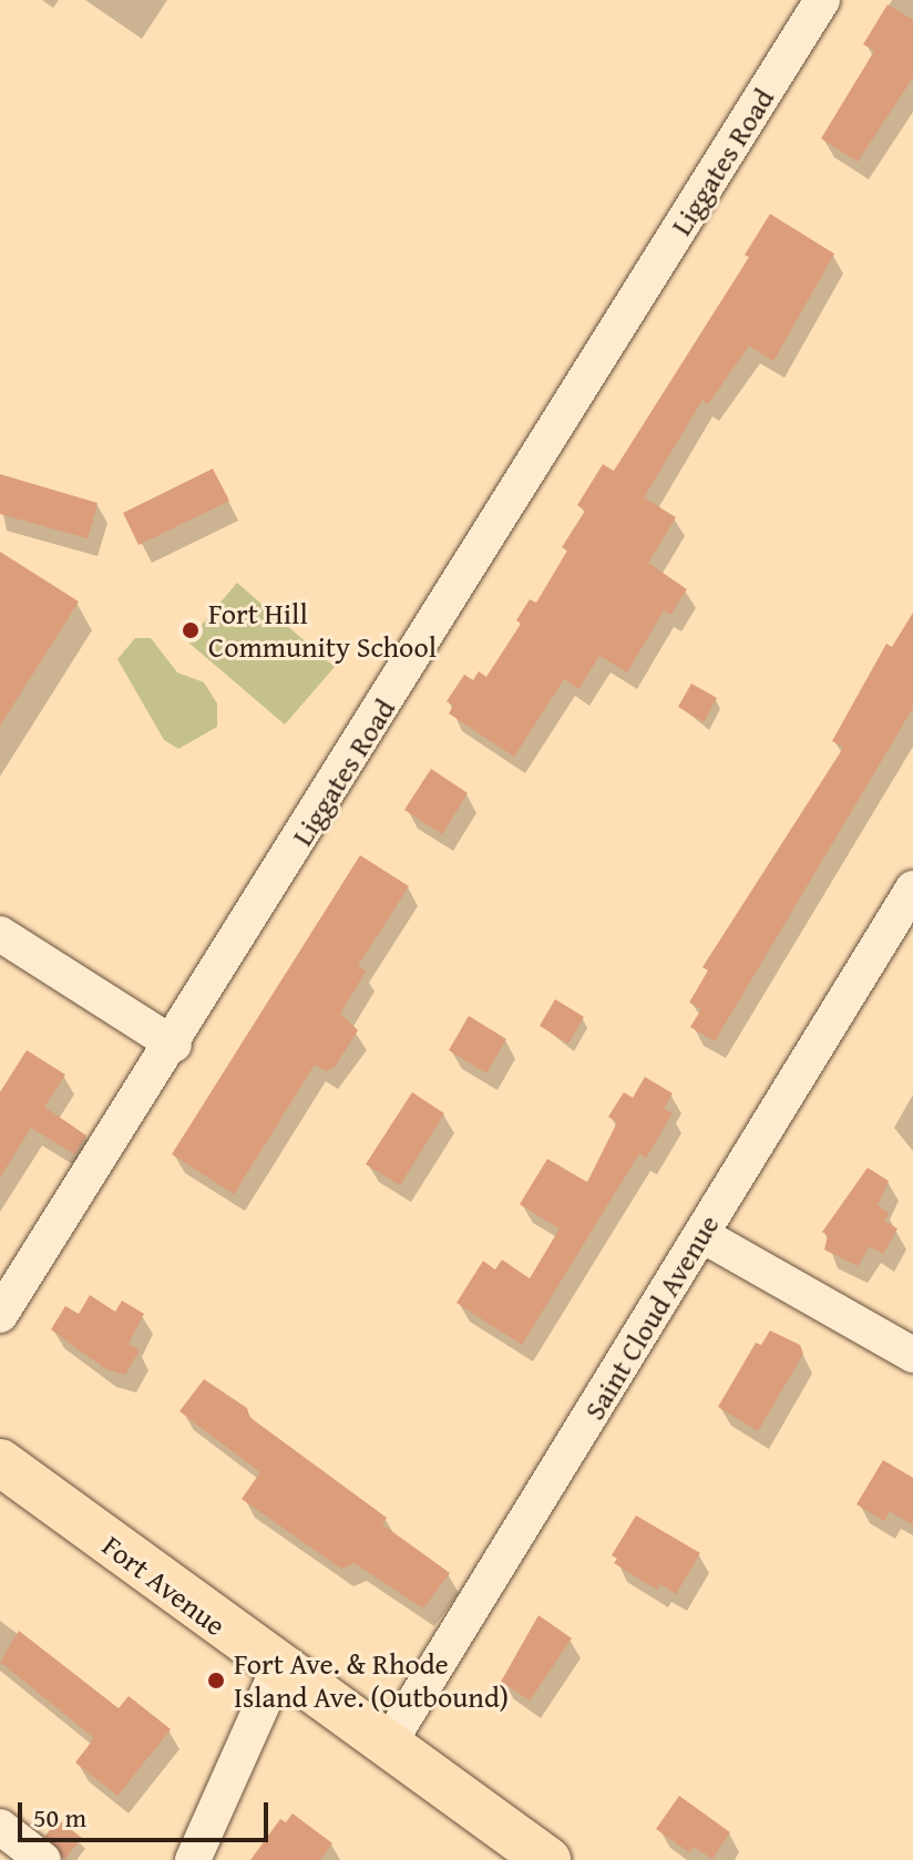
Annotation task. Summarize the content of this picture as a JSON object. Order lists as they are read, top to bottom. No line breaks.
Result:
{"streets":{"main road":["Fort Avenue"],"street":["Liggates Road","Saint Cloud Avenue"]},"crossings":[["Saint Cloud Avenue","Fort Avenue"]],"places":["Fort Hill Community School","Fort Ave. & Rhode Island Ave. (Outbound)"],"scale_bar":"50 m"}
